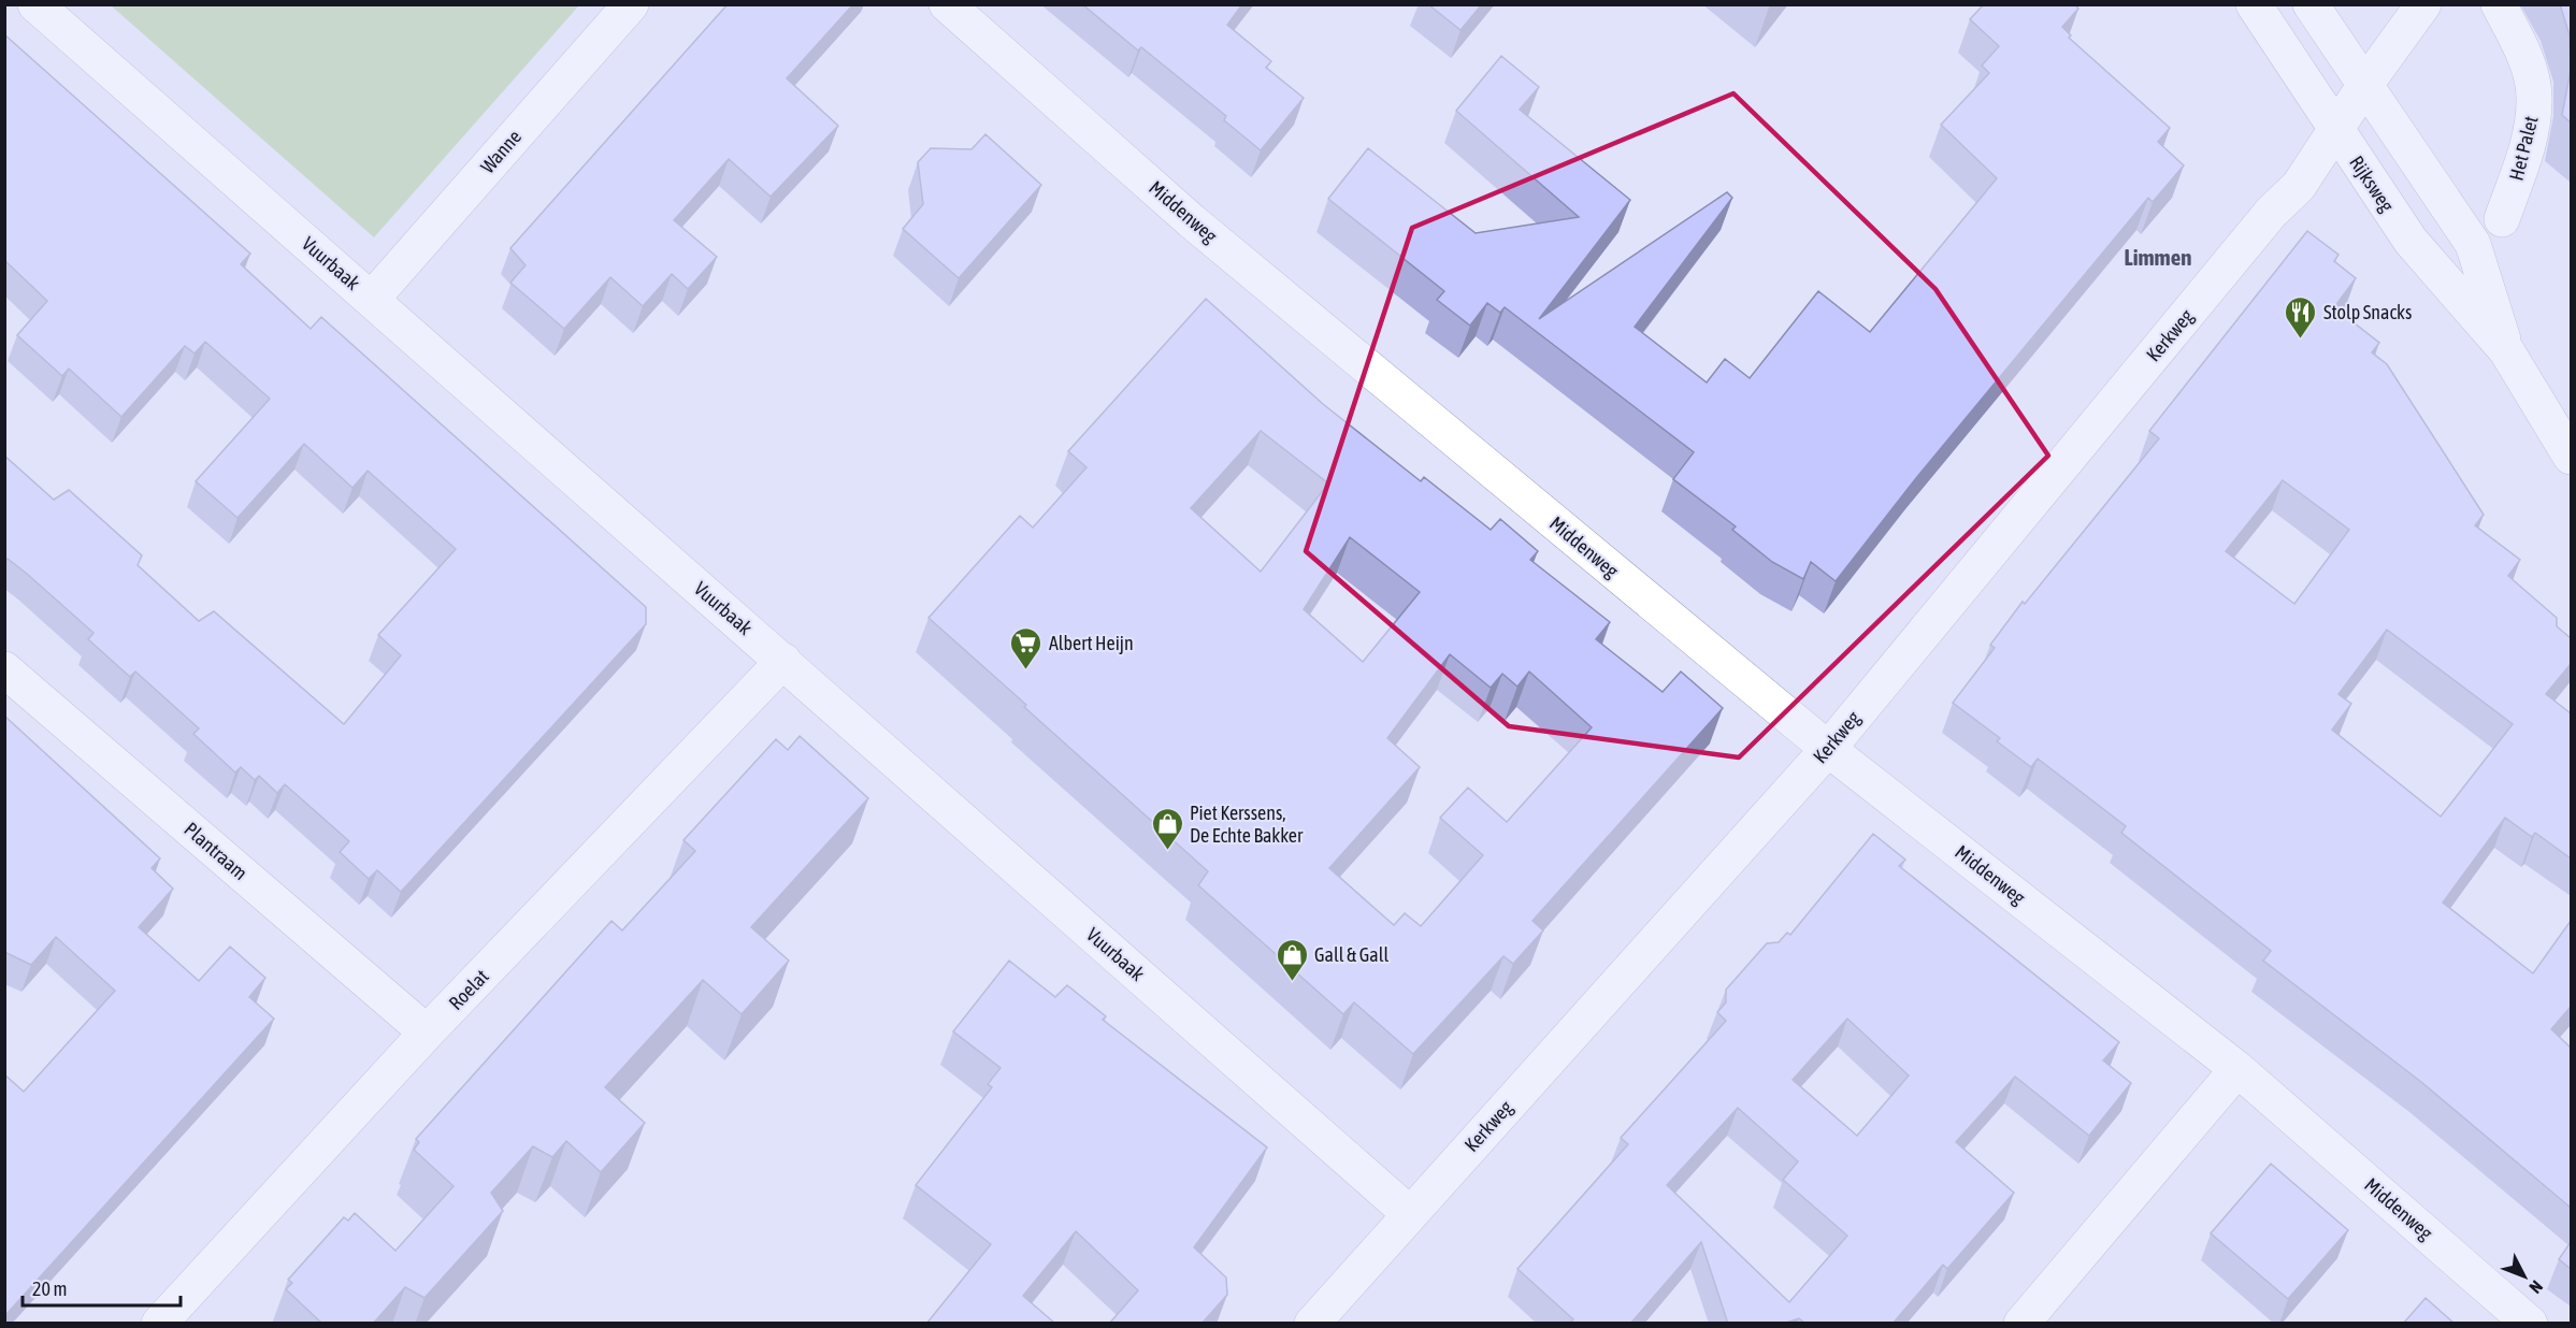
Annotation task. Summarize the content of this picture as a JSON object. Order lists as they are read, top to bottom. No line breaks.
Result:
{"streets":{"street":["Het Palet","Wanne","Rijksweg","Middenweg","Vuurbaak","Kerkweg","Plantraam","Roelat"]},"crossings":[["Wanne","Vuurbaak"],["Rijksweg","Kerkweg"],["Middenweg","Kerkweg"],["Vuurbaak","Kerkweg"],["Vuurbaak","Roelat"],["Plantraam","Roelat"]],"districts":["Limmen"],"places":{"restaurant":["Stolp Snacks"],"supermarket":["Albert Heijn"],"shop":["Piet Kerssens, De Echte Bakker","Gall & Gall"]},"scale_bar":"20 m","north":"bottom right"}
